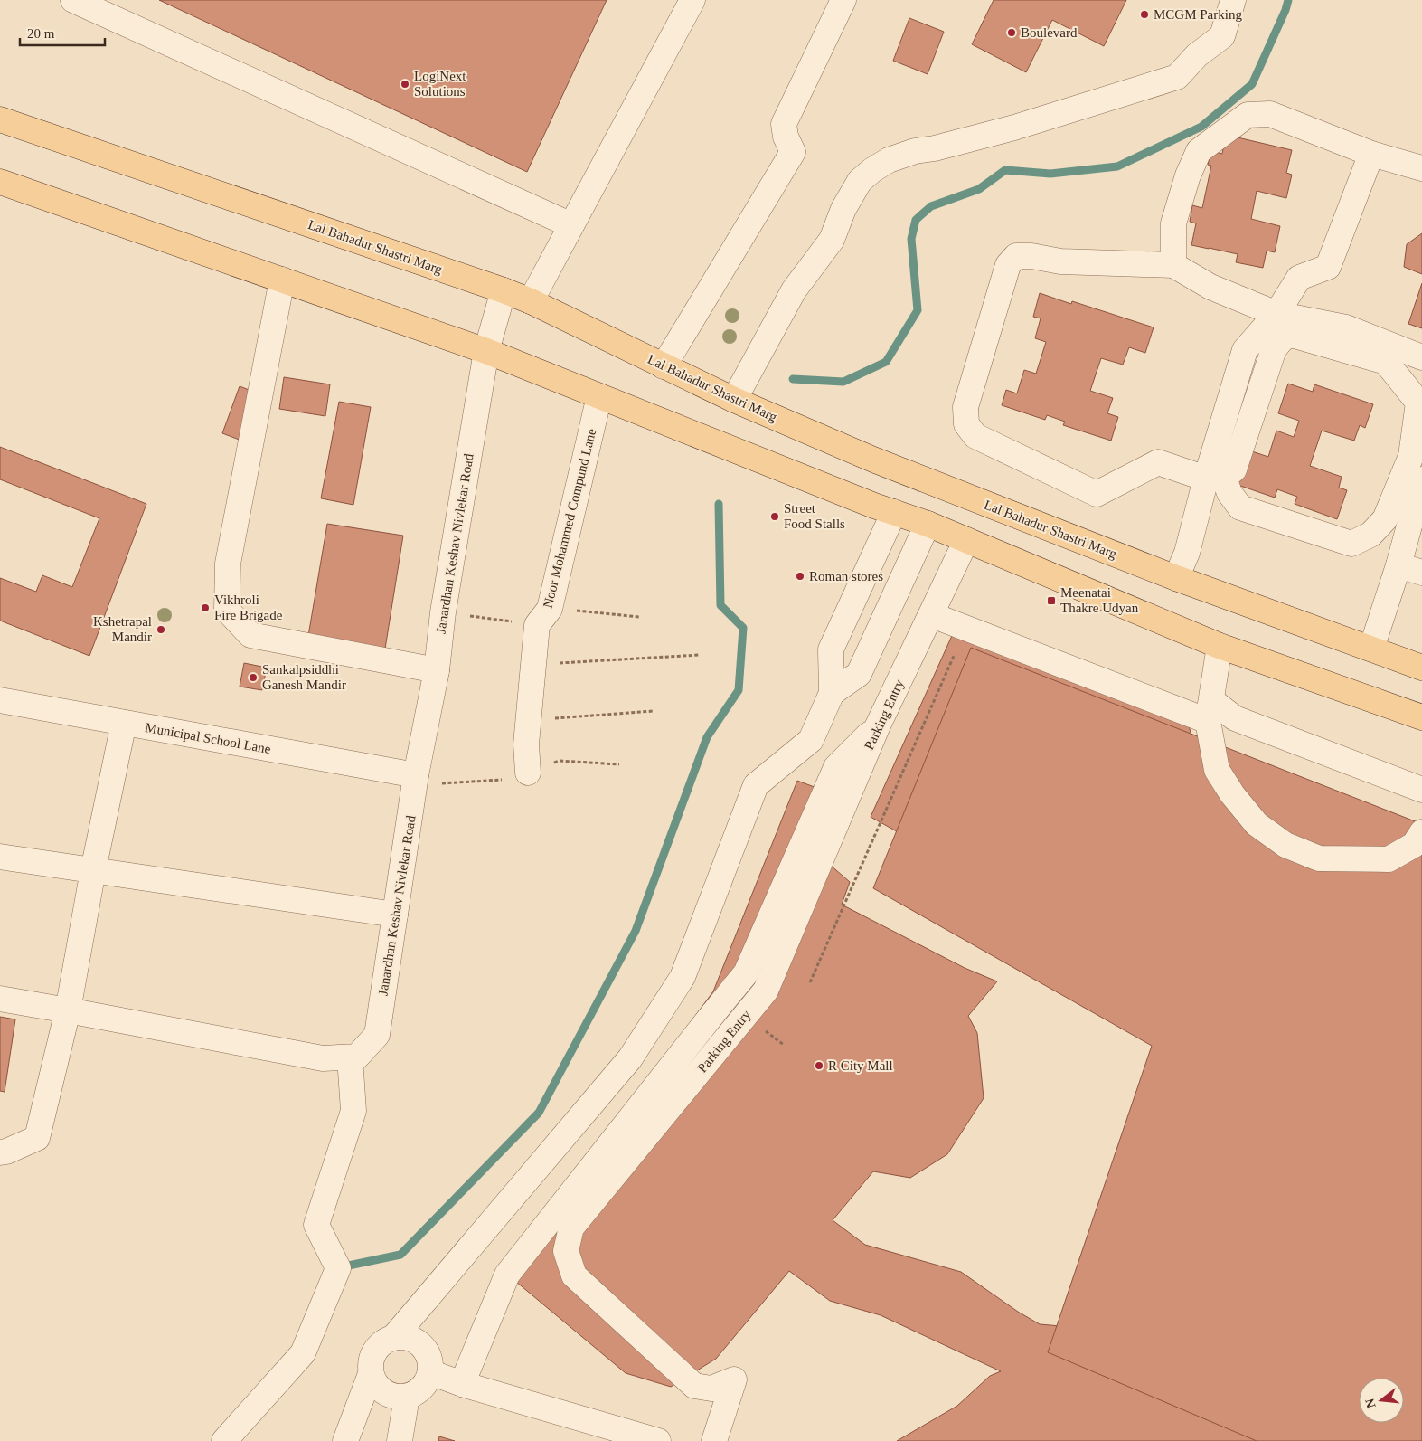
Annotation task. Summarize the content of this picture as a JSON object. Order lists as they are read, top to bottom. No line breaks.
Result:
{"streets":{"main road":["Lal Bahadur Shastri Marg"],"street":["Noor Mohammed Compund Lane","Janardhan Keshav Nivlekar Road","Parking Entry","Municipal School Lane"]},"crossings":[["Lal Bahadur Shastri Marg","Janardhan Keshav Nivlekar Road"],["Janardhan Keshav Nivlekar Road","Municipal School Lane"]],"places":{"other":["MCGM Parking","Boulevard","LogiNext Solutions","Street Food Stalls","Roman stores","Vikhroli Fire Brigade","Kshetrapal Mandir","Sankalpsiddhi Ganesh Mandir","R City Mall"],"transit":["Meenatai Thakre Udyan"]},"scale_bar":"20 m","north":"left"}
